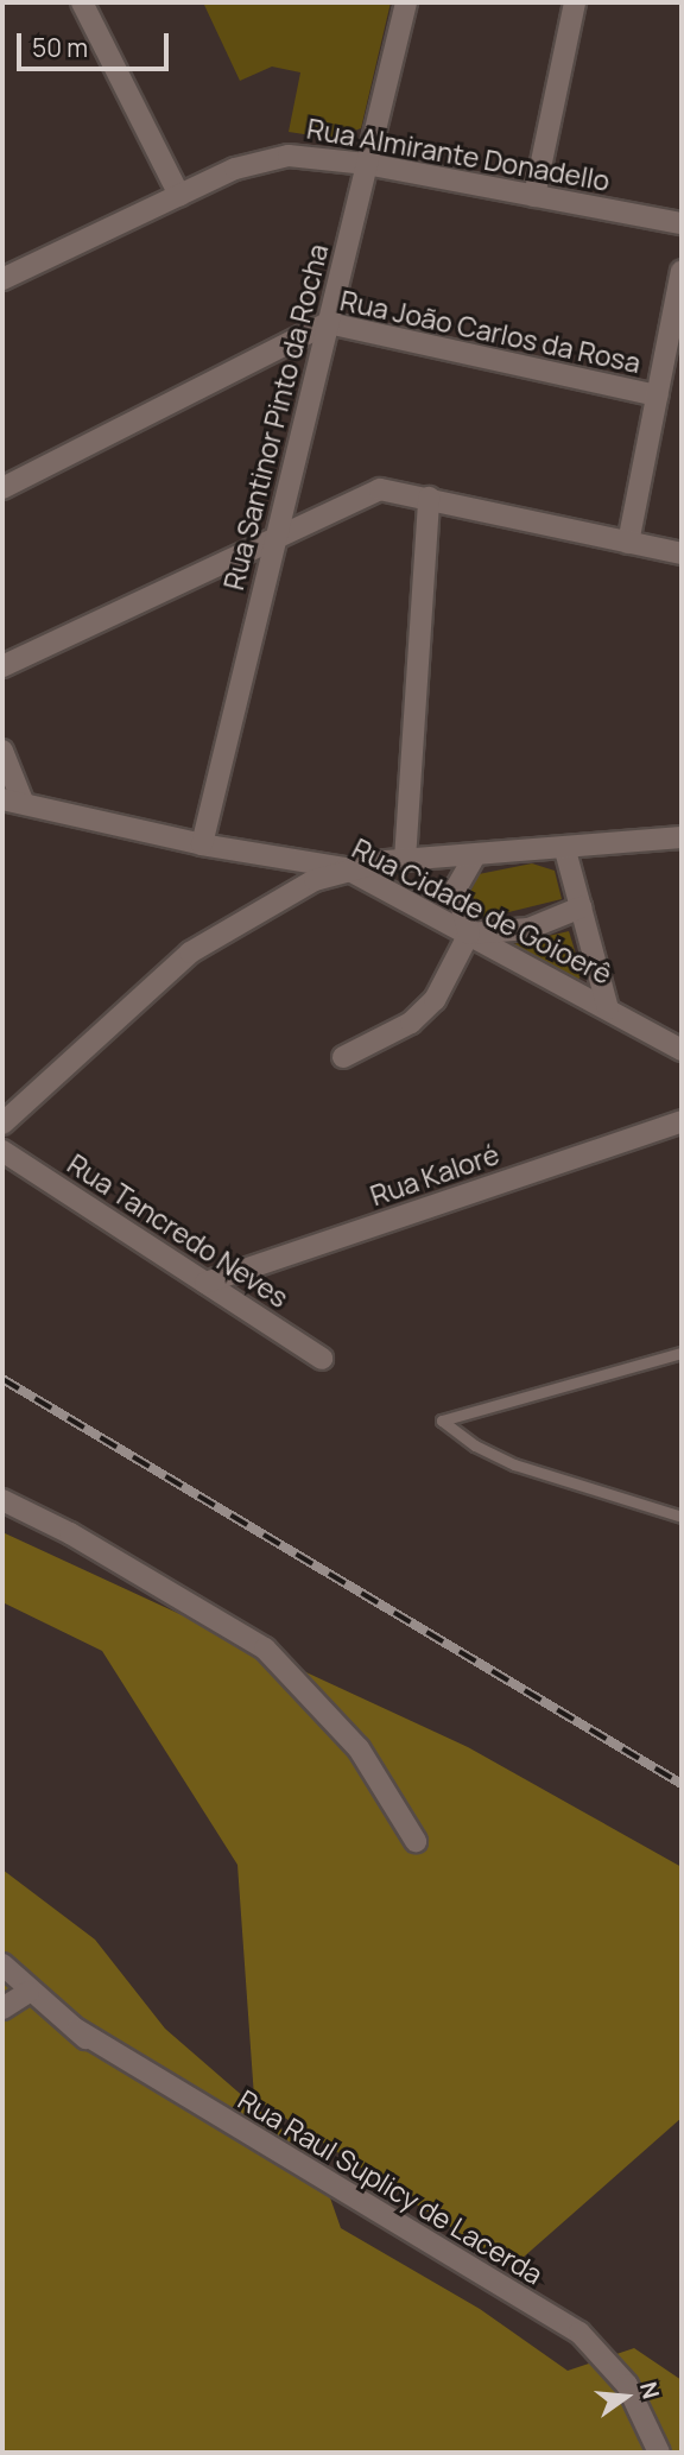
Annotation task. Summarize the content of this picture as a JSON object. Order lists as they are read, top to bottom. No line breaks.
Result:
{"streets":{"street":["Rua Almirante Donadello","Rua João Carlos da Rosa","Rua Santinor Pinto da Rocha","Rua Cidade de Goioerê","Rua Kaloré","Rua Tancredo Neves","Rua Raul Suplicy de Lacerda"]},"crossings":[["Rua Almirante Donadello","Rua Santinor Pinto da Rocha"],["Rua João Carlos da Rosa","Rua Santinor Pinto da Rocha"],["Rua Santinor Pinto da Rocha","Rua Cidade de Goioerê"],["Rua Kaloré","Rua Tancredo Neves"]],"scale_bar":"50 m","north":"right"}
